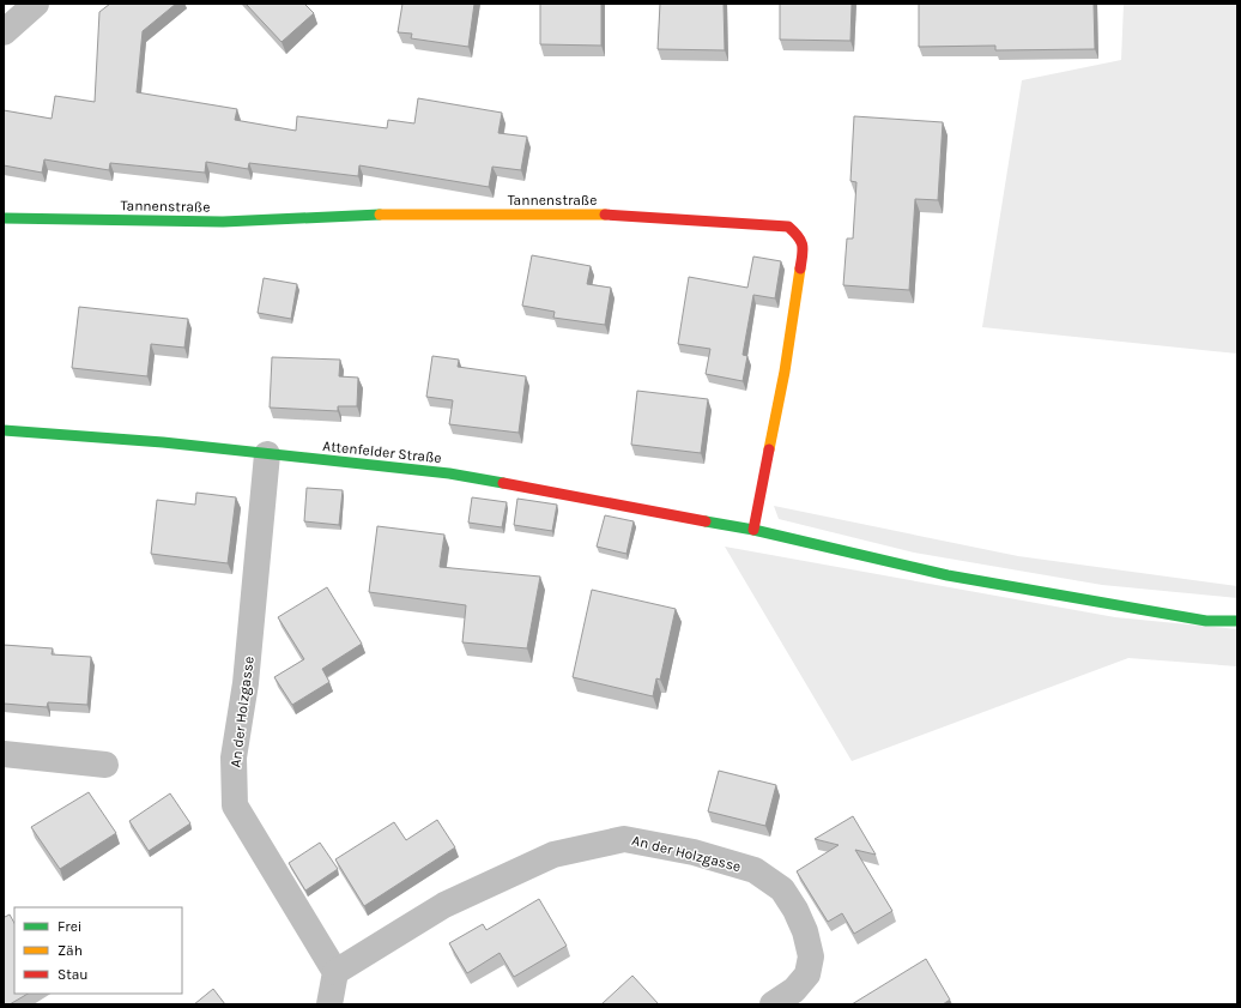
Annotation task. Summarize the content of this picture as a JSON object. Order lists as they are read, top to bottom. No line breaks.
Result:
{"streets":{"street":["Tannenstraße","Attenfelder Straße","An der Holzgasse"]},"crossings":[["Tannenstraße","Attenfelder Straße"],["Attenfelder Straße","An der Holzgasse"]],"legend":["Frei","Zäh","Stau"]}
